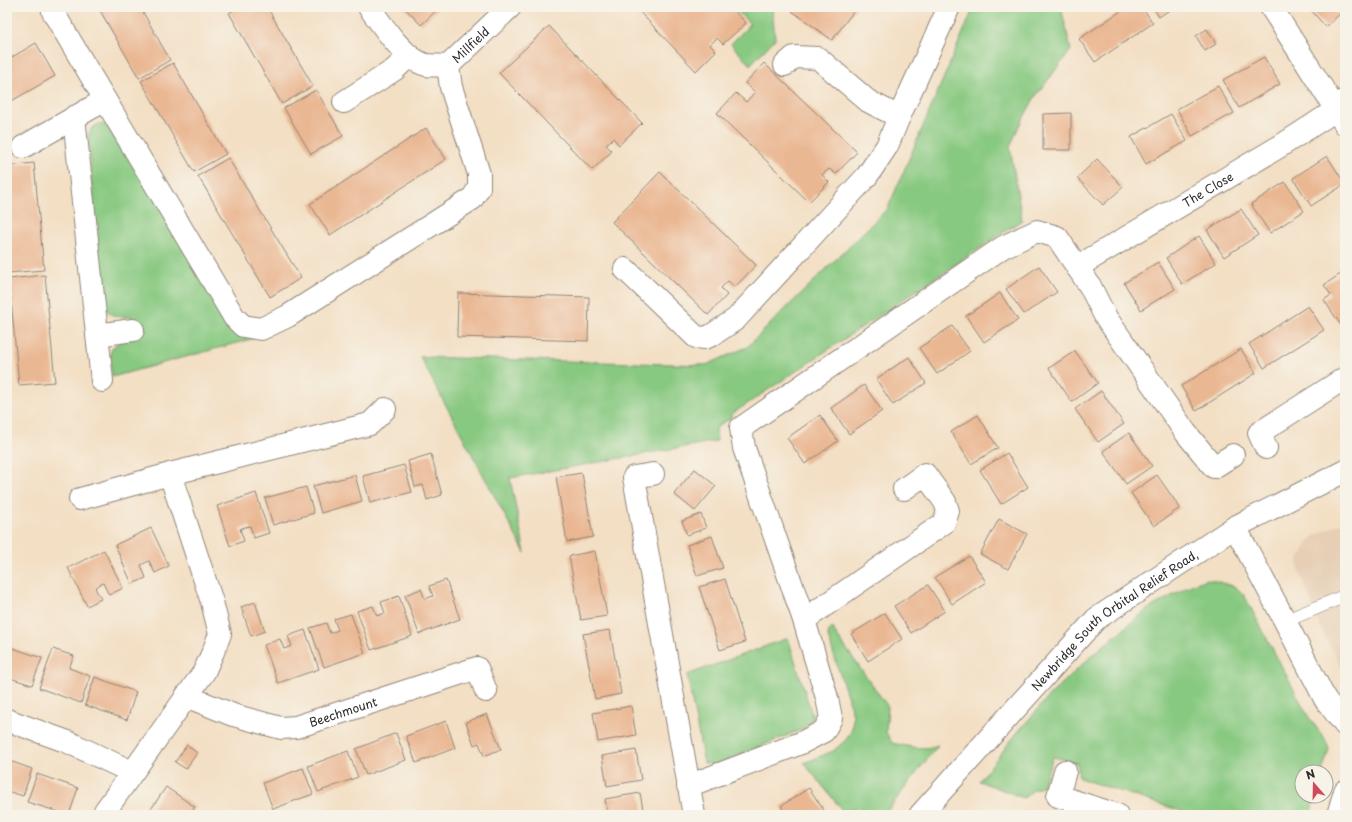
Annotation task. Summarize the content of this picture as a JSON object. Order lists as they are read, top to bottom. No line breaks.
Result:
{"streets":{"street":["Millfield","The Close","Newbridge South Orbital Relief Road,","Beechmount"]},"north":"top"}
